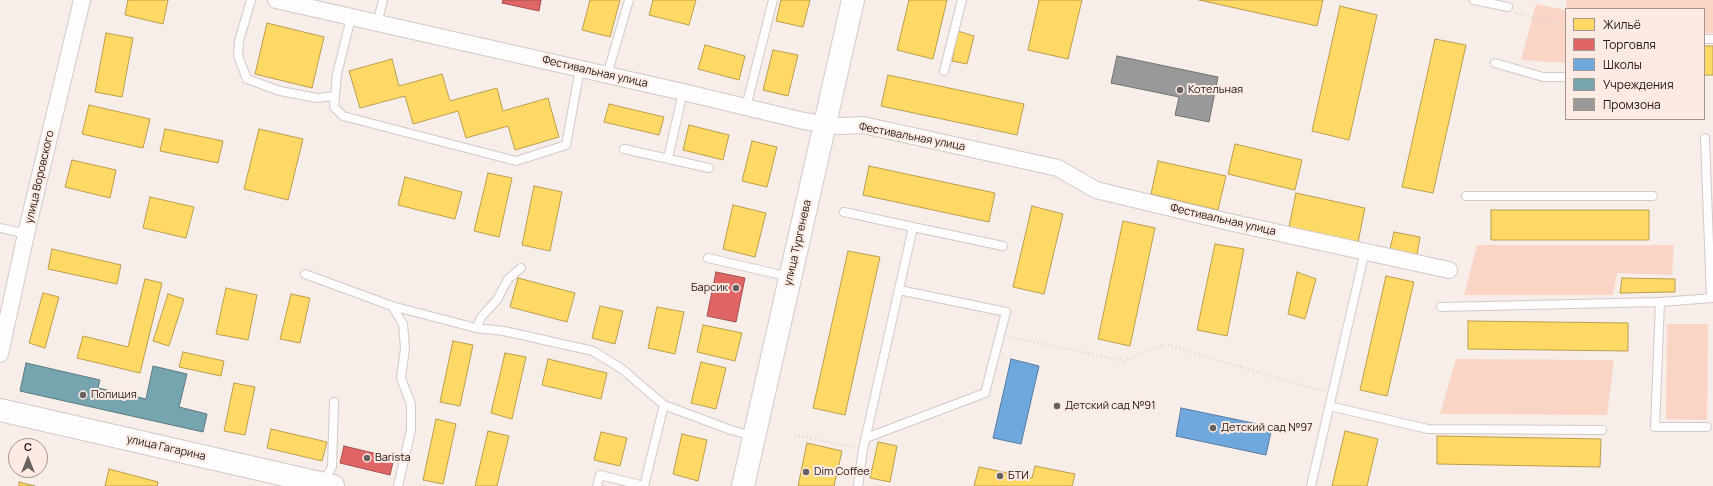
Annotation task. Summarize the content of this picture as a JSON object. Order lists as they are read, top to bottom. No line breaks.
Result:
{"streets":{"main road":["улица Тургенева","улица Гагарина"],"street":["Фестивальная улица","улица Воровского"]},"crossings":[["Фестивальная улица","улица Тургенева"]],"places":["Котельная","Барсик","Полиция","Детский сад №91","Детский сад №97","Barista","Dim Coffee","БТИ"],"legend":["Жильё","Торговля","Школы","Учреждения","Промзона"],"north":"top"}
